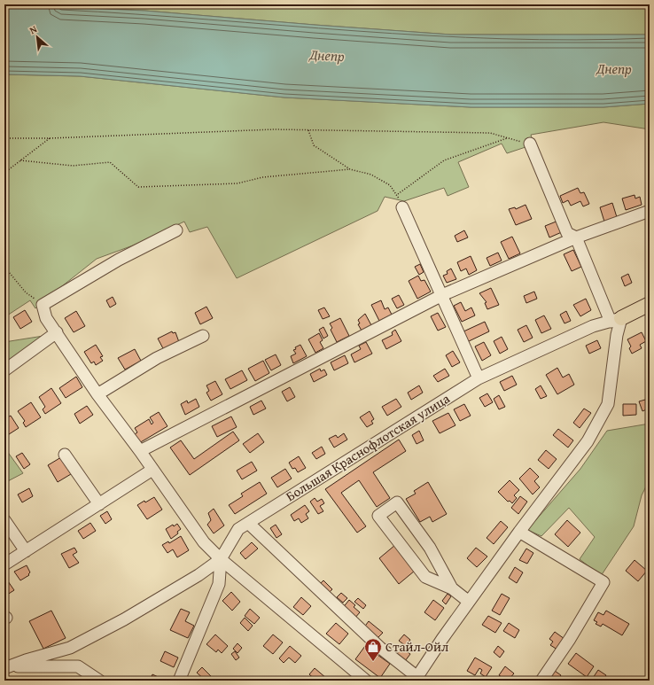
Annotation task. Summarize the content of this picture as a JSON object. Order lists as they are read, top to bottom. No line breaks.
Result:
{"streets":{"main road":["Большая Краснофлотская улица"]},"water":["Днепр"],"places":{"shop":["Стайл-Ойл"]},"north":"top left"}
